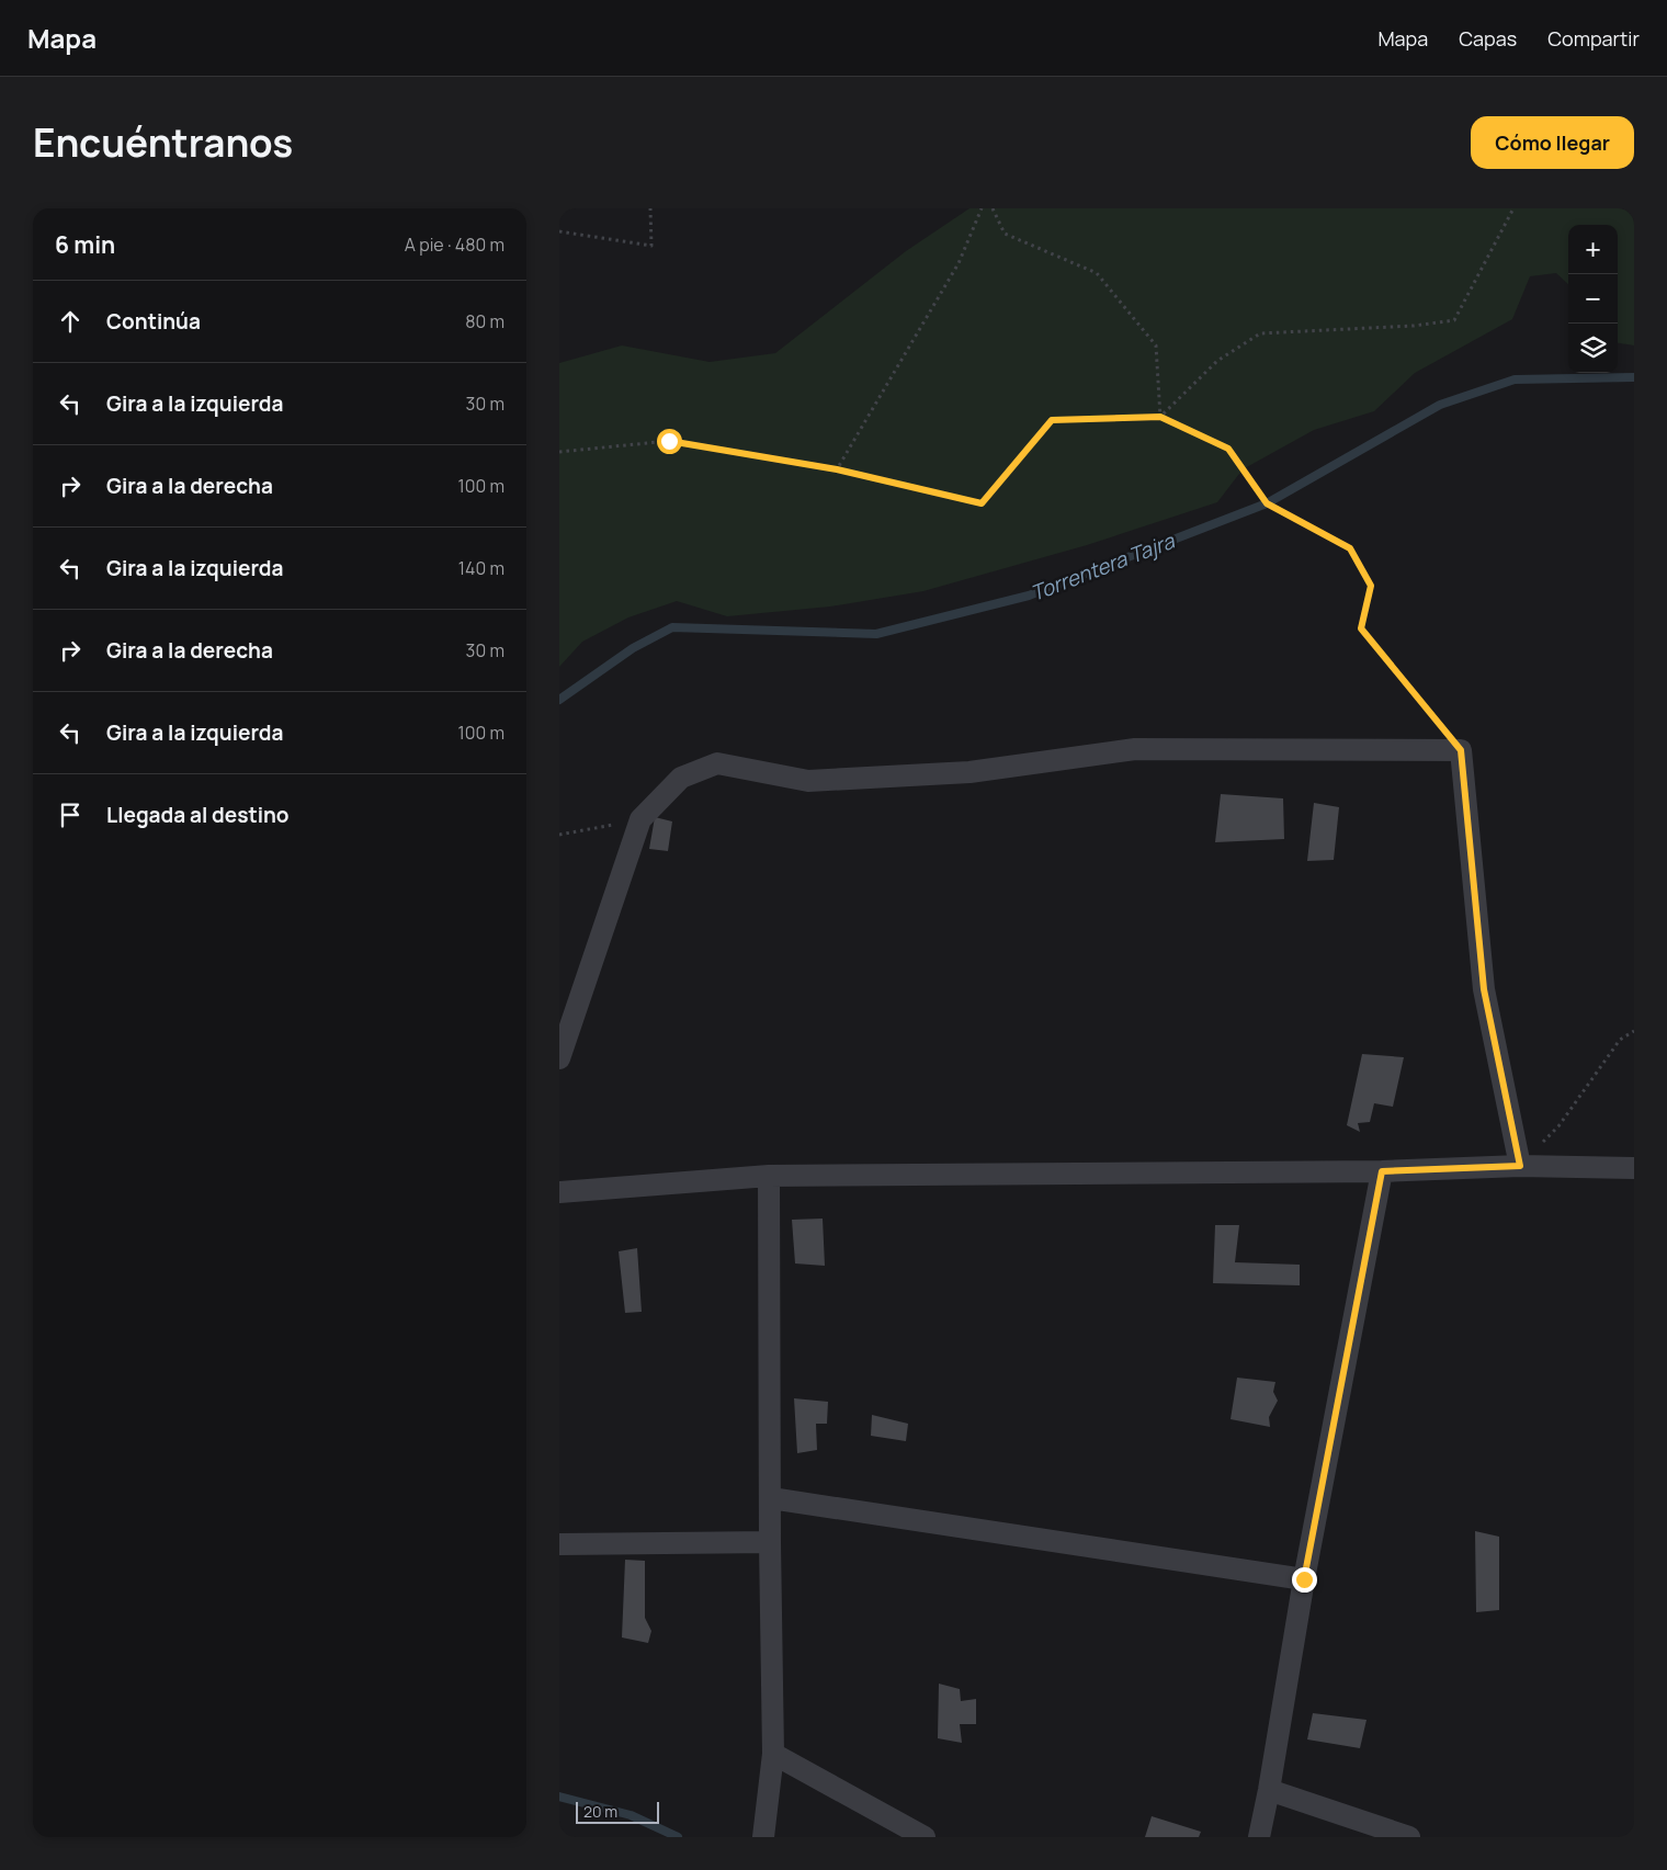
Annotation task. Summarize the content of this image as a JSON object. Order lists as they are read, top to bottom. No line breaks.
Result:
{"water":["Torrentera Tajra"],"scale_bar":"20 m","page":{"header":"Mapa","nav":["Mapa","Capas","Compartir"],"title":"Encuéntranos","buttons":"Cómo llegar","heading":["6 min","A pie · 480 m"],"map_buttons":["+","−"],"list":[["Continúa","80 m"],["Gira a la izquierda","30 m"],["Gira a la derecha","100 m"],["Gira a la izquierda","140 m"],["Gira a la derecha","30 m"],["Gira a la izquierda","100 m"],"Llegada al destino"],"scale":"20 m"}}
